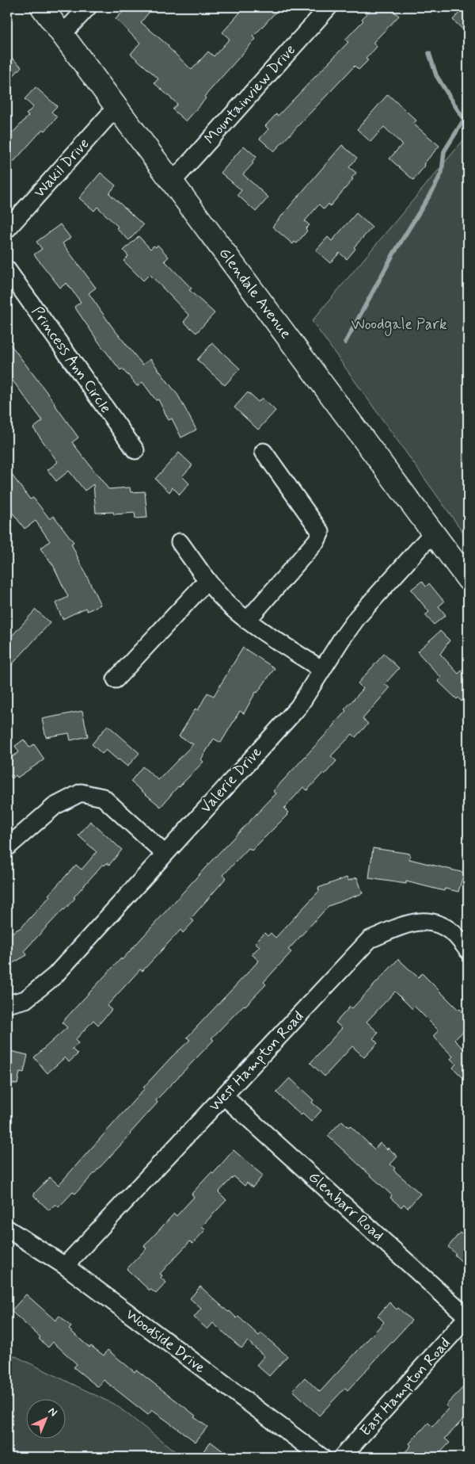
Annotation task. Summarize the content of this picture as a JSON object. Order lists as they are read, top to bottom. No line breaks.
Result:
{"streets":{"main road":["Glendale Avenue"],"street":["Mountainview Drive","Wakil Drive","Princess Ann Circle","Valerie Drive","West Hampton Road","Glenbarr Road","Woodside Drive","East Hampton Road"]},"crossings":[["Mountainview Drive","Glendale Avenue"],["Wakil Drive","Glendale Avenue"],["Glendale Avenue","Valerie Drive"],["West Hampton Road","Glenbarr Road"],["West Hampton Road","Woodside Drive"],["Glenbarr Road","East Hampton Road"]],"parks":["Woodgale Park"],"north":"top right"}
